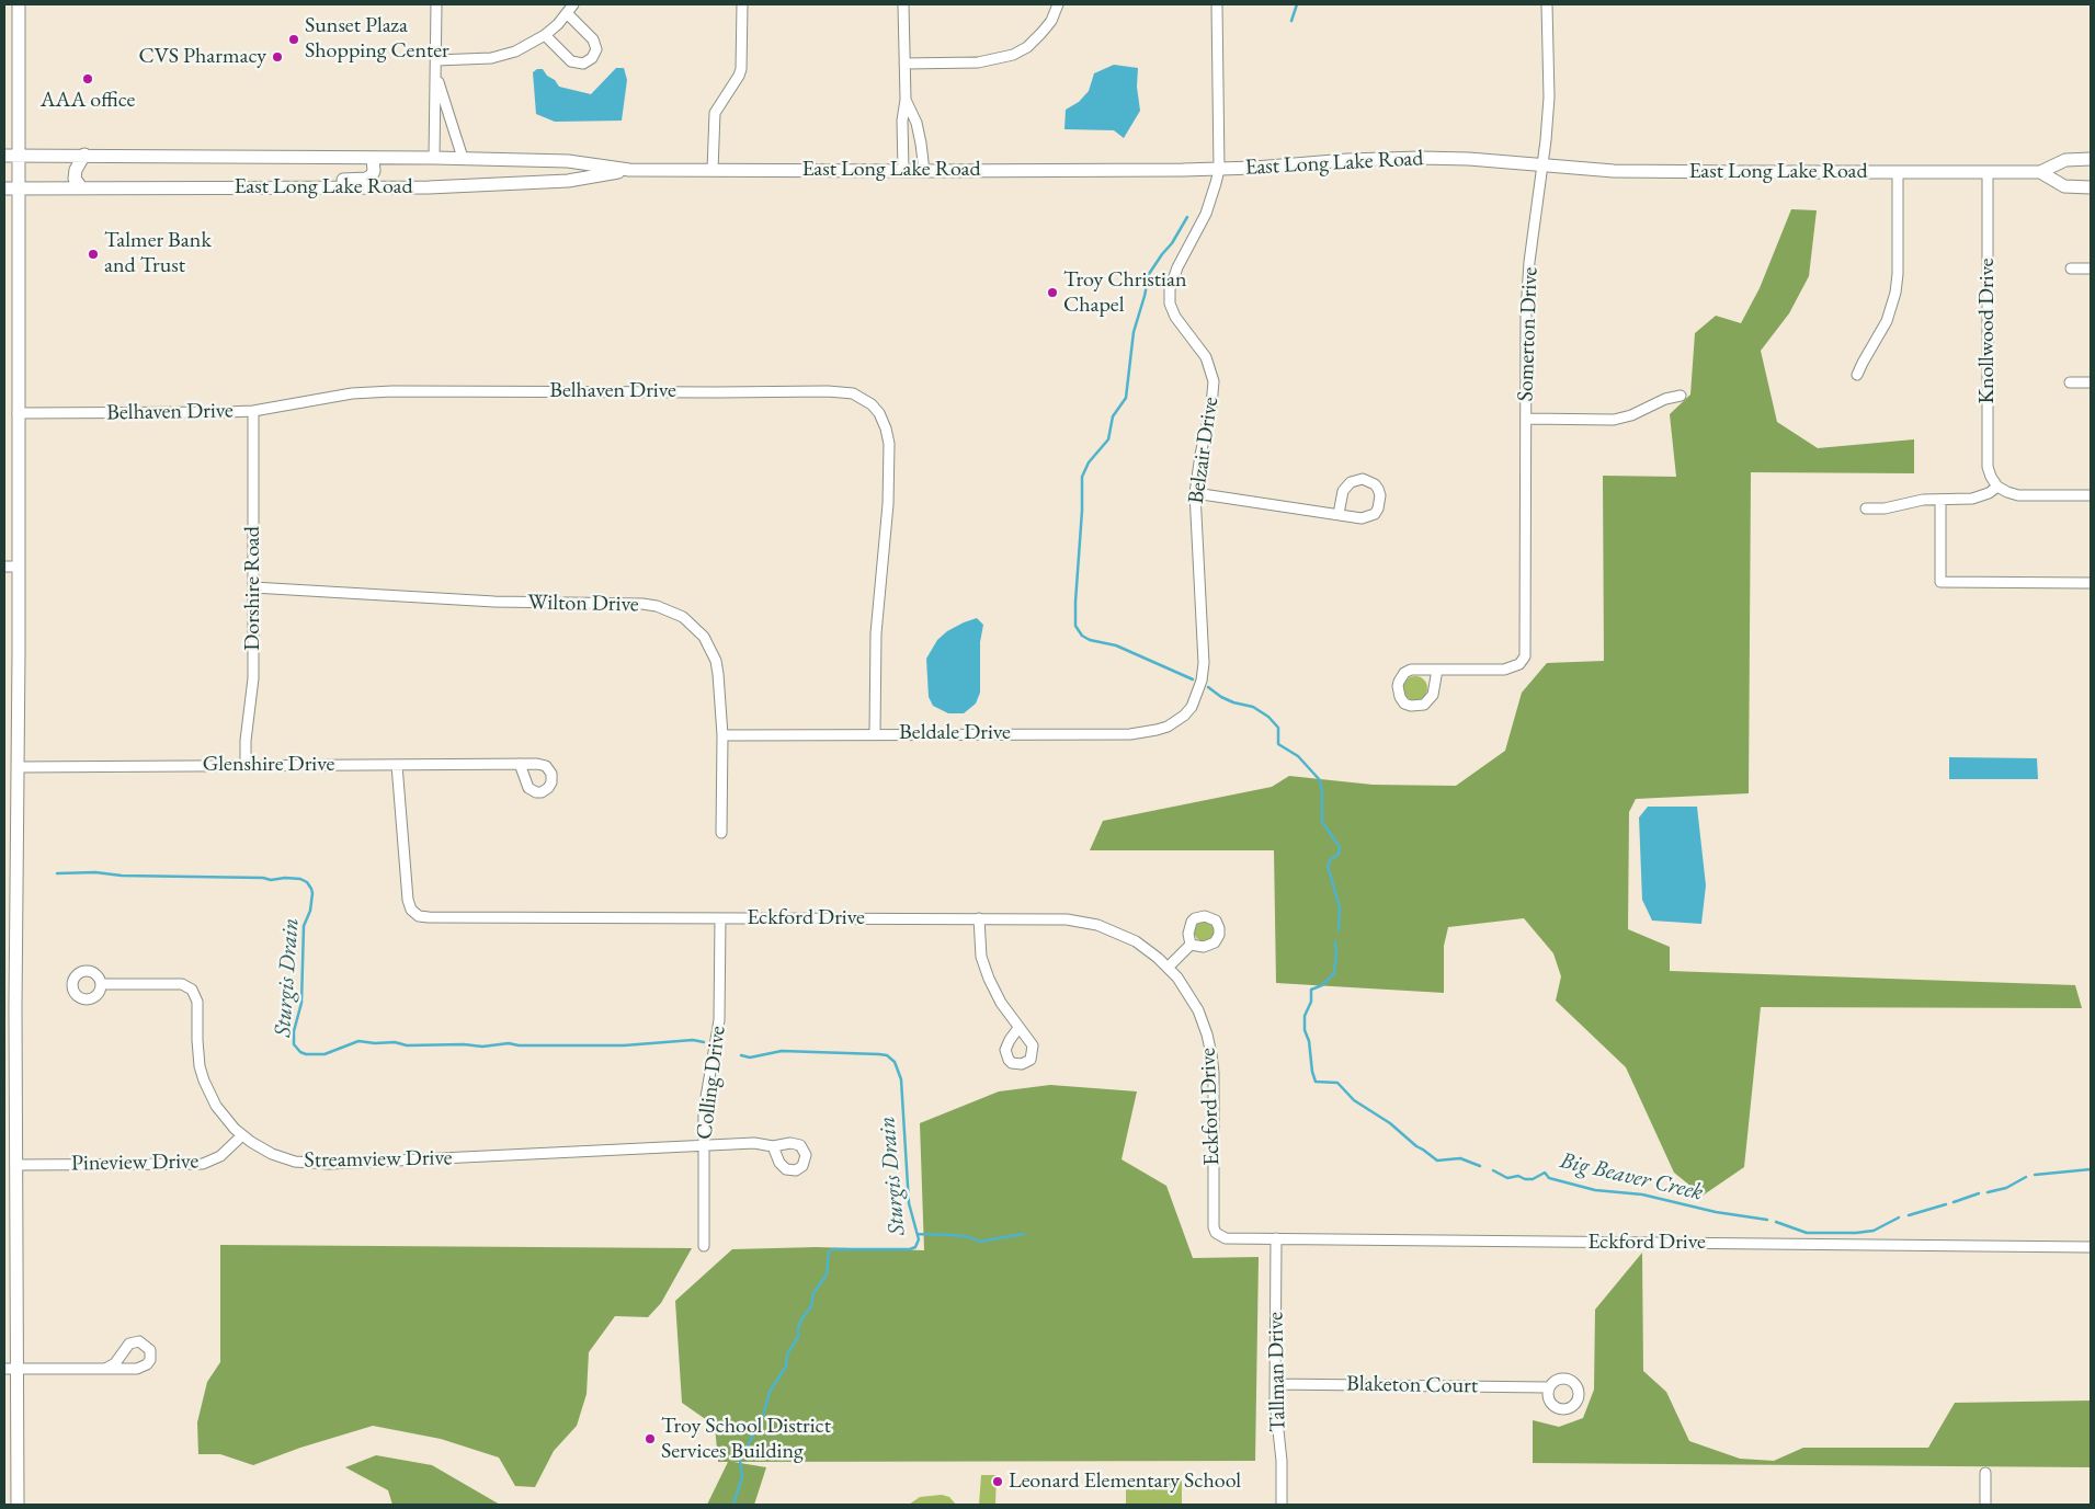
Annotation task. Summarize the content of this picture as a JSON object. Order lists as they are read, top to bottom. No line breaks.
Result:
{"streets":{"main road":["East Long Lake Road"],"street":["Knollwood Drive","Somerton Drive","Belhaven Drive","Belzair Drive","Dorshire Road","Wilton Drive","Beldale Drive","Glenshire Drive","Eckford Drive","Colling Drive","Streamview Drive","Pineview Drive","Tallman Drive","Blaketon Court"]},"crossings":[["East Long Lake Road","Knollwood Drive"],["East Long Lake Road","Somerton Drive"],["East Long Lake Road","Belzair Drive"],["Belhaven Drive","Dorshire Road"],["Belhaven Drive","Beldale Drive"],["Belzair Drive","Beldale Drive"],["Dorshire Road","Wilton Drive"],["Dorshire Road","Glenshire Drive"],["Wilton Drive","Beldale Drive"],["Glenshire Drive","Eckford Drive"],["Eckford Drive","Colling Drive"],["Eckford Drive","Tallman Drive"],["Colling Drive","Streamview Drive"],["Streamview Drive","Pineview Drive"],["Tallman Drive","Blaketon Court"]],"water":["Sturgis Drain","Big Beaver Creek"],"places":["Sunset Plaza Shopping Center","CVS Pharmacy","AAA office","Talmer Bank and Trust","Troy Christian Chapel","Troy School District Services Building","Leonard Elementary School"]}
